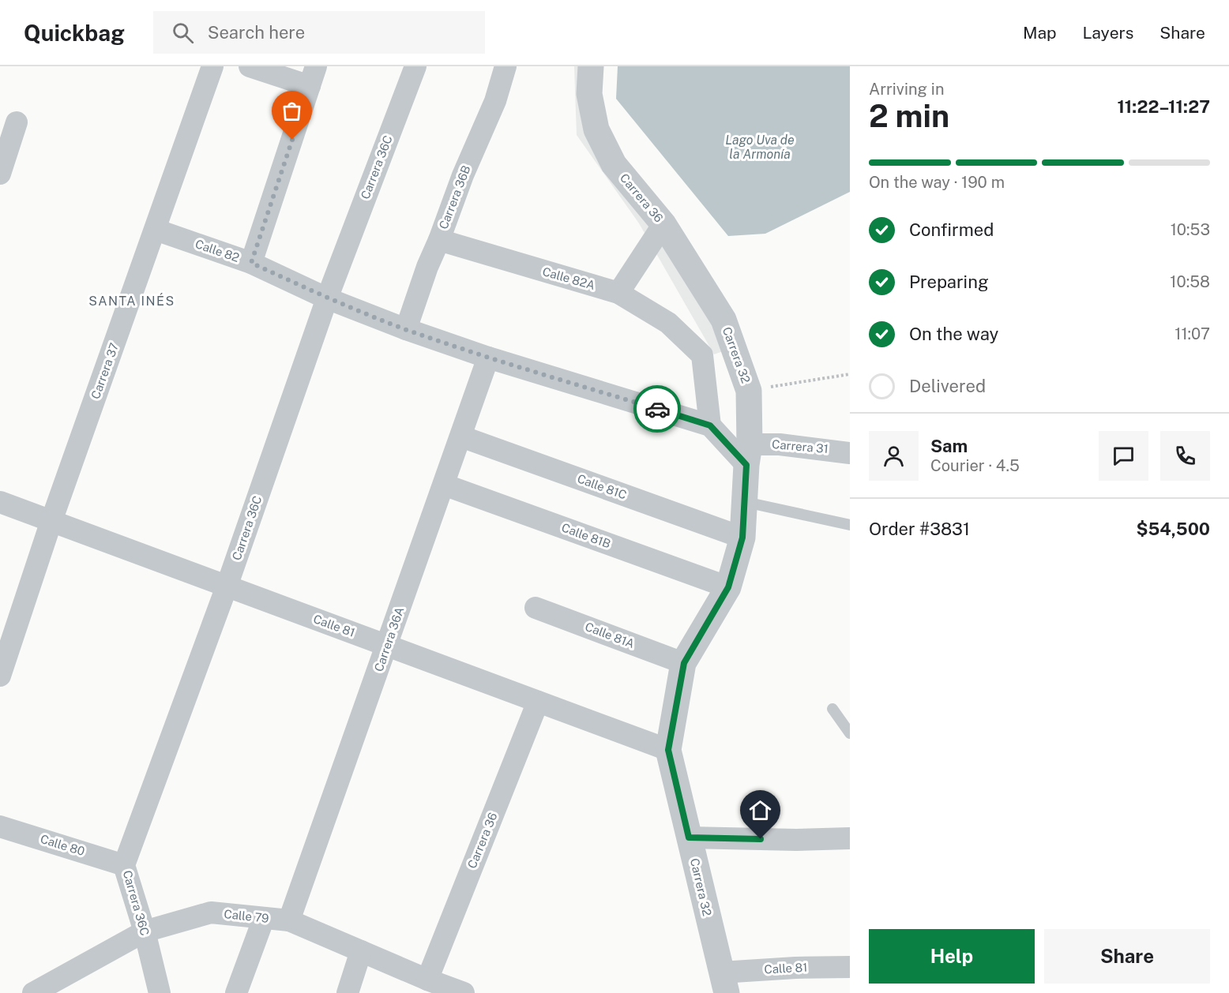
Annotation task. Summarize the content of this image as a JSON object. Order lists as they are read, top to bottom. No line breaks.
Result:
{"streets":{"street":["Carrera 36C","Carrera 36B","Carrera 36","Calle 82","Calle 82A","Carrera 32","Carrera 37","Carrera 31","Calle 81C","Calle 81B","Calle 81","Calle 81A","Carrera 36A","Calle 80","Calle 79"]},"crossings":[["Carrera 36C","Calle 82"],["Carrera 36C","Calle 81"],["Carrera 36C","Calle 80"],["Carrera 36C","Calle 79"],["Carrera 36B","Calle 82"],["Carrera 36B","Calle 82A"],["Carrera 36","Carrera 32"],["Carrera 36","Calle 81"],["Carrera 36","Calle 79"],["Calle 82","Calle 82A"],["Calle 82","Carrera 37"],["Calle 82","Carrera 36A"],["Carrera 32","Carrera 31"],["Carrera 32","Calle 81C"],["Carrera 32","Calle 81B"],["Carrera 32","Calle 81"],["Carrera 32","Calle 81A"],["Carrera 37","Calle 81"],["Calle 81C","Carrera 36A"],["Calle 81B","Carrera 36A"],["Calle 81","Carrera 36A"],["Carrera 36A","Calle 79"]],"districts":["SANTA INÉS"],"water":["Lago Uva de la Armonía"],"page":{"header":"Quickbag","search":"Search here","nav":["Map","Layers","Share"],"heading":["2 min","Arriving in","11:22–11:27"],"panel":["Sam","Courier · 4.5","Order #3831","$54,500"],"bar":"On the way · 190 m","list":[["Confirmed","10:53"],["Preparing","10:58"],["On the way","11:07"],"Delivered"],"buttons":["Help","Share"]}}
